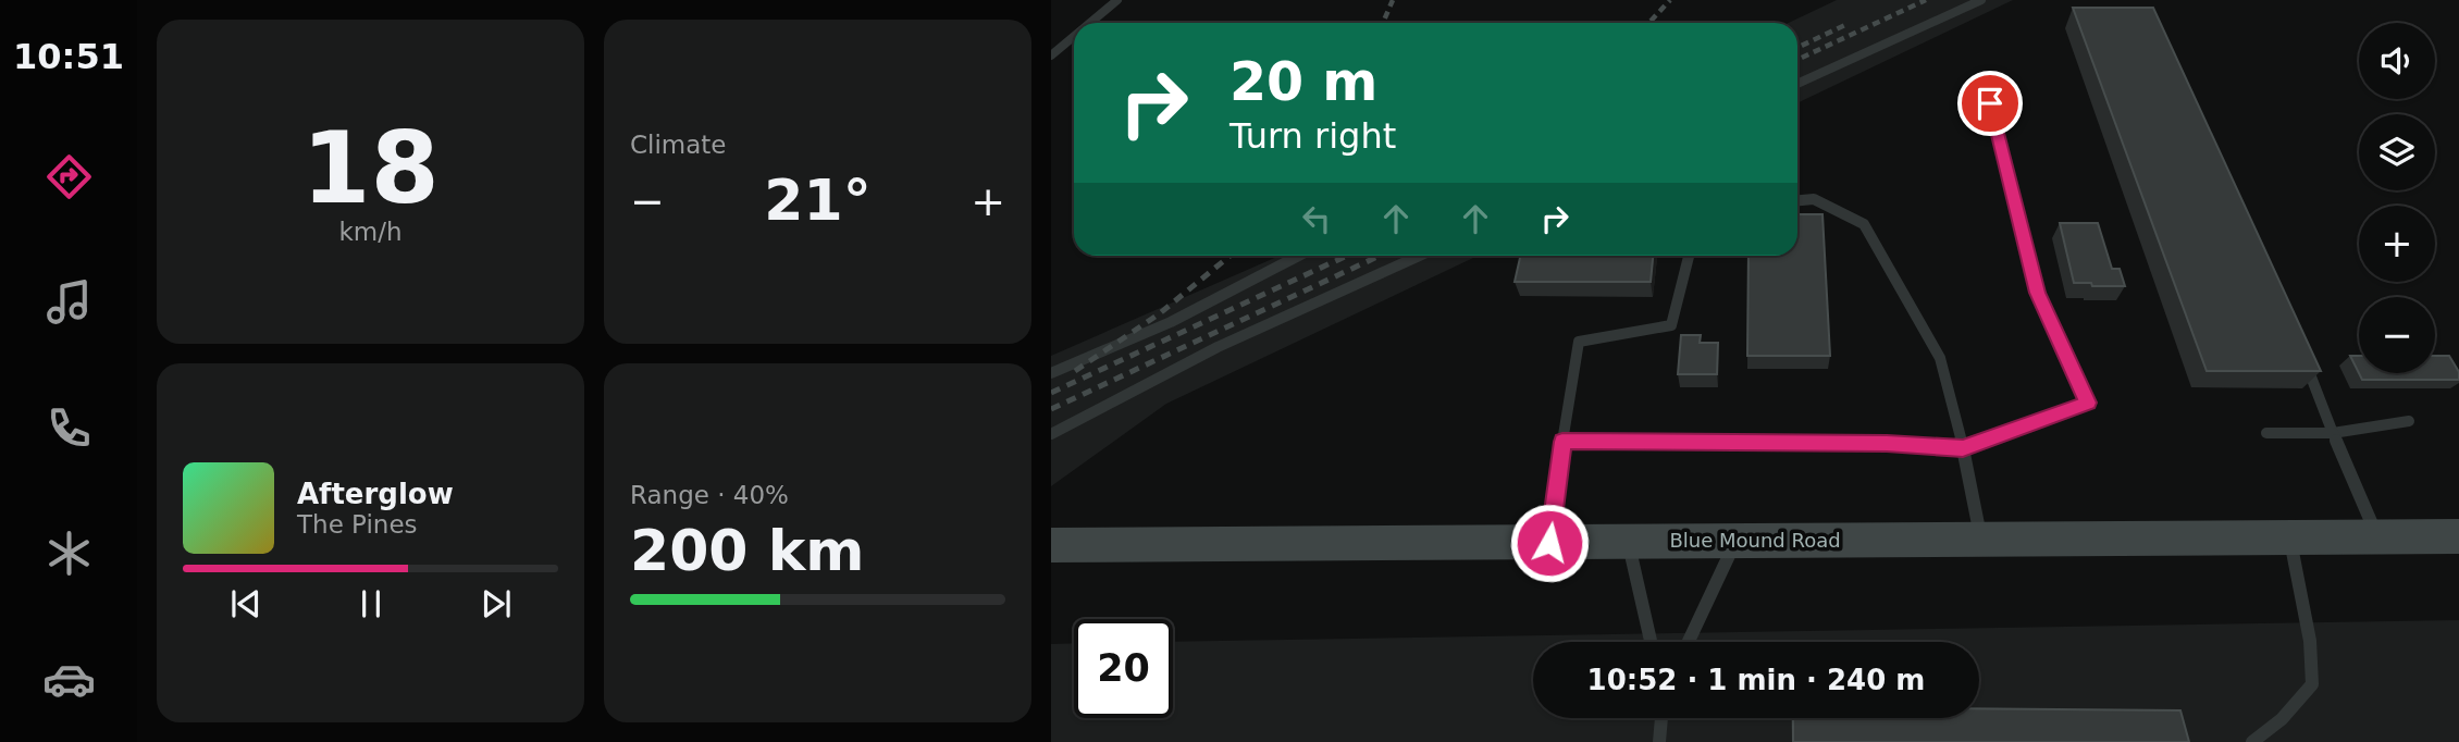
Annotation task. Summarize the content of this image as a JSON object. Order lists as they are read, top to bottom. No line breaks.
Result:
{"streets":{"main road":["Blue Mound Road"]},"page":{"tabs":"10:51","tile":[["18","km/h"],"Climate",["Range · 40%","200 km"]],"map_buttons":["+","−"],"turn":["20 m","Turn right"],"heat":["−","21°","+"],"song":["Afterglow","The Pines"],"limit":"20","trip":"10:52 · 1 min · 240 m"}}
